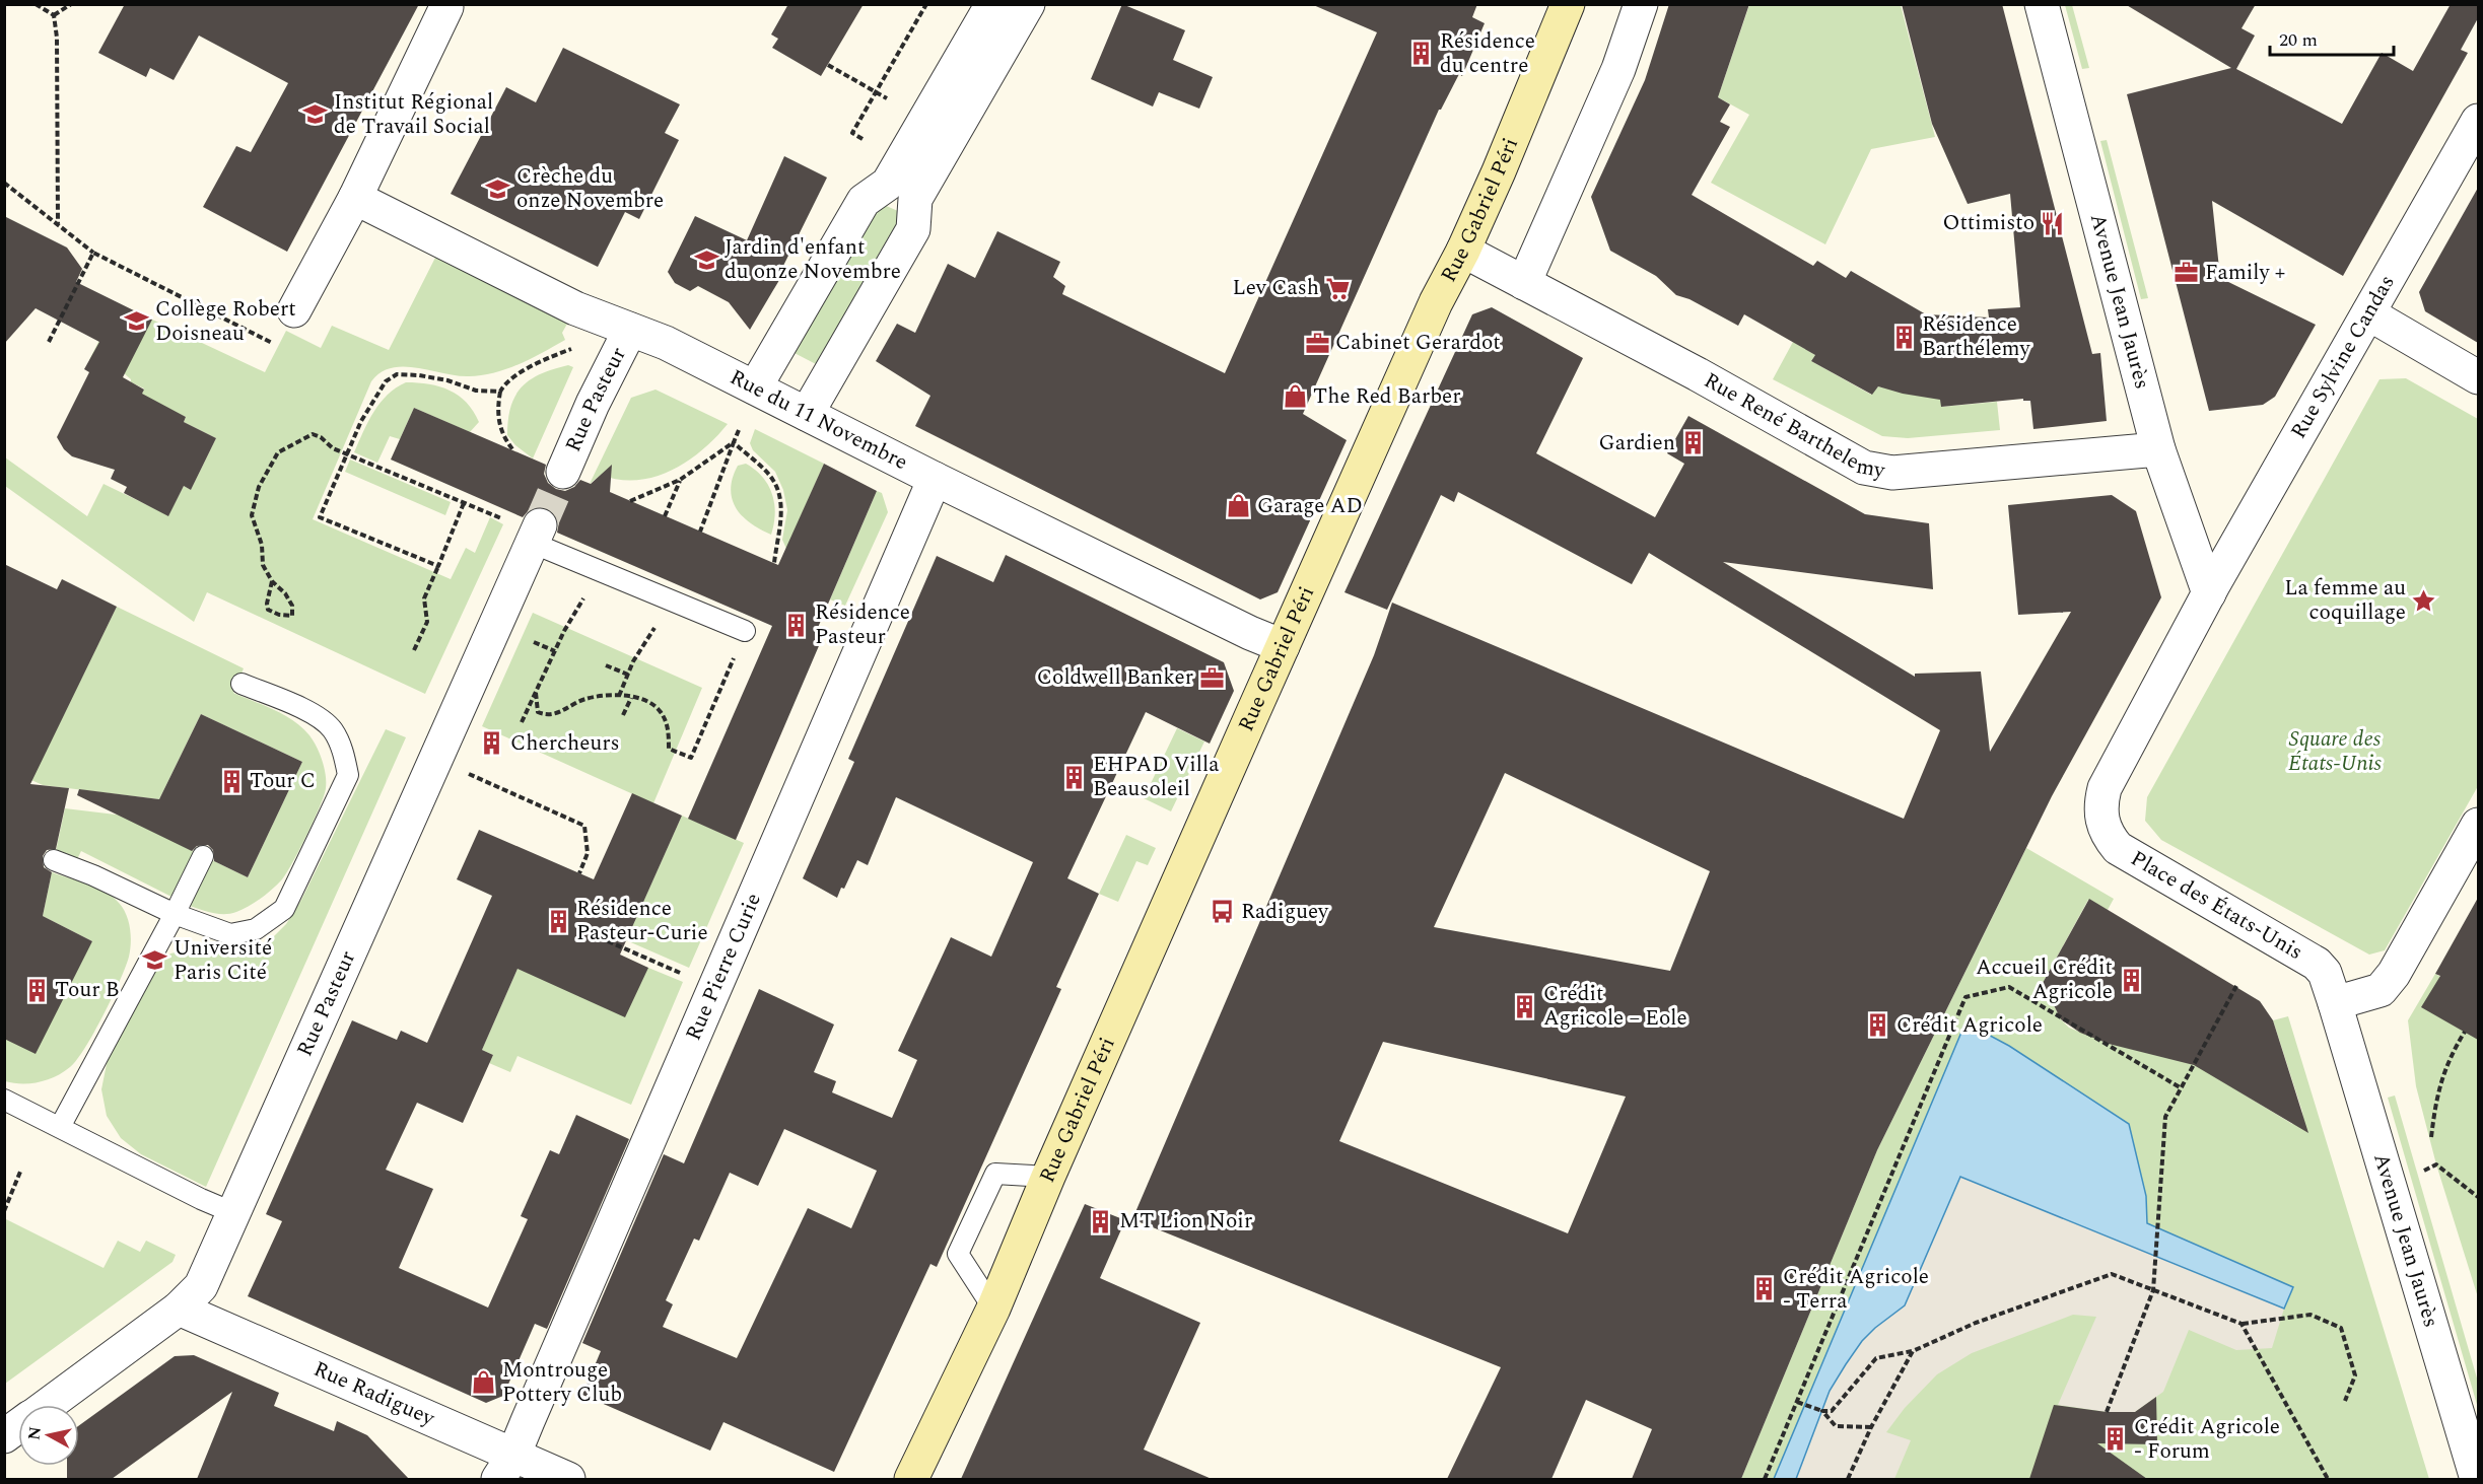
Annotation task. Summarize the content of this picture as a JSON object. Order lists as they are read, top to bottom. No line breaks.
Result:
{"streets":{"main road":["Rue Gabriel Péri"],"street":["Avenue Jean Jaurès","Rue Sylvine Candas","Rue Pasteur","Rue du 11 Novembre","Rue René Barthelemy","Place des États-Unis","Rue Pierre Curie","Rue Radiguey"]},"crossings":[["Rue Gabriel Péri","Rue du 11 Novembre"],["Rue Gabriel Péri","Rue René Barthelemy"],["Avenue Jean Jaurès","Rue Sylvine Candas"],["Avenue Jean Jaurès","Rue René Barthelemy"],["Avenue Jean Jaurès","Place des États-Unis"],["Rue Sylvine Candas","Place des États-Unis"],["Rue Pasteur","Rue du 11 Novembre"],["Rue Pasteur","Rue Radiguey"],["Rue du 11 Novembre","Rue Pierre Curie"],["Rue Pierre Curie","Rue Radiguey"]],"parks":["Square des États-Unis"],"places":{"building":["Résidence du centre","Résidence Barthélemy","Gardien","Résidence Pasteur","Chercheurs","EHPAD Villa Beausoleil","Tour C","Résidence Pasteur-Curie","Accueil Crédit Agricole","Tour B","Crédit Agricole − Eole","Crédit Agricole","MT Lion Noir","Crédit Agricole - Terra","Crédit Agricole - Forum"],"school or university":["Institut Régional de Travail Social","Crèche du onze Novembre","Jardin d'enfant du onze Novembre","Collège Robert Doisneau","Université Paris Cité"],"restaurant":["Ottimisto"],"office":["Family +","Cabinet Gerardot","Coldwell Banker"],"supermarket":["Lev Cash"],"shop":["The Red Barber","Garage AD","Montrouge Pottery Club"],"place":["La femme au coquillage"],"bus stop":["Radiguey"]},"scale_bar":"20 m","north":"left"}
